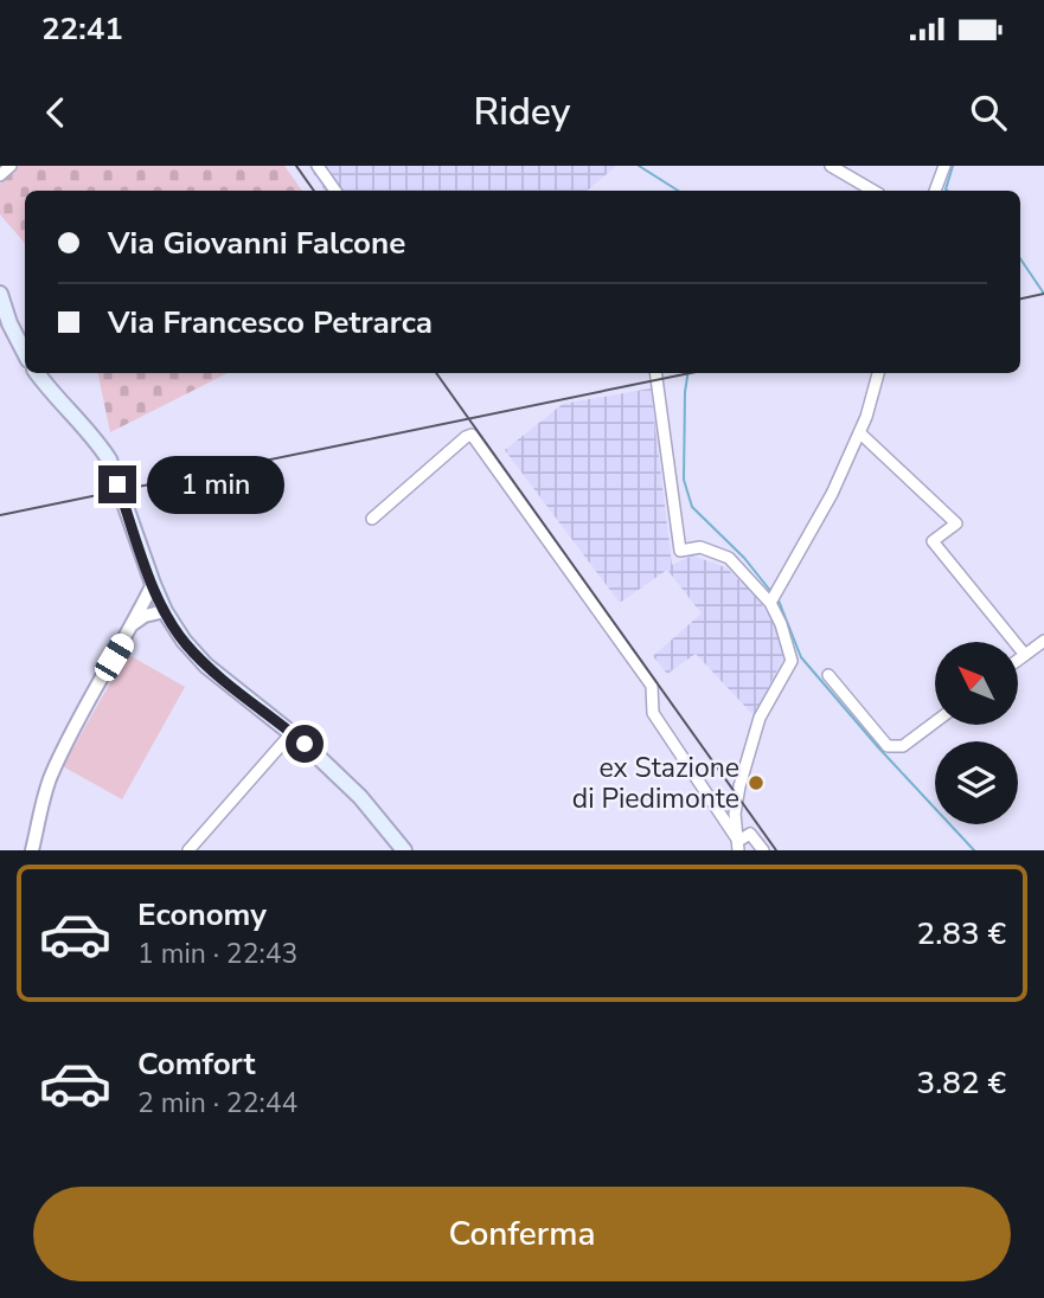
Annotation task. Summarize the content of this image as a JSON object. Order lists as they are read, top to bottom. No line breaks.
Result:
{"places":["ex Stazione di Piedimonte"],"north":"top left","page":{"status":"22:41","header":"Ridey","banner":["Via Giovanni Falcone","Via Francesco Petrarca"],"bubble":"1 min","list":[{"name":"Economy","note":"1 min · 22:43","value":"2.83 €"},{"name":"Comfort","note":"2 min · 22:44","value":"3.82 €"}],"buttons":"Conferma"}}
